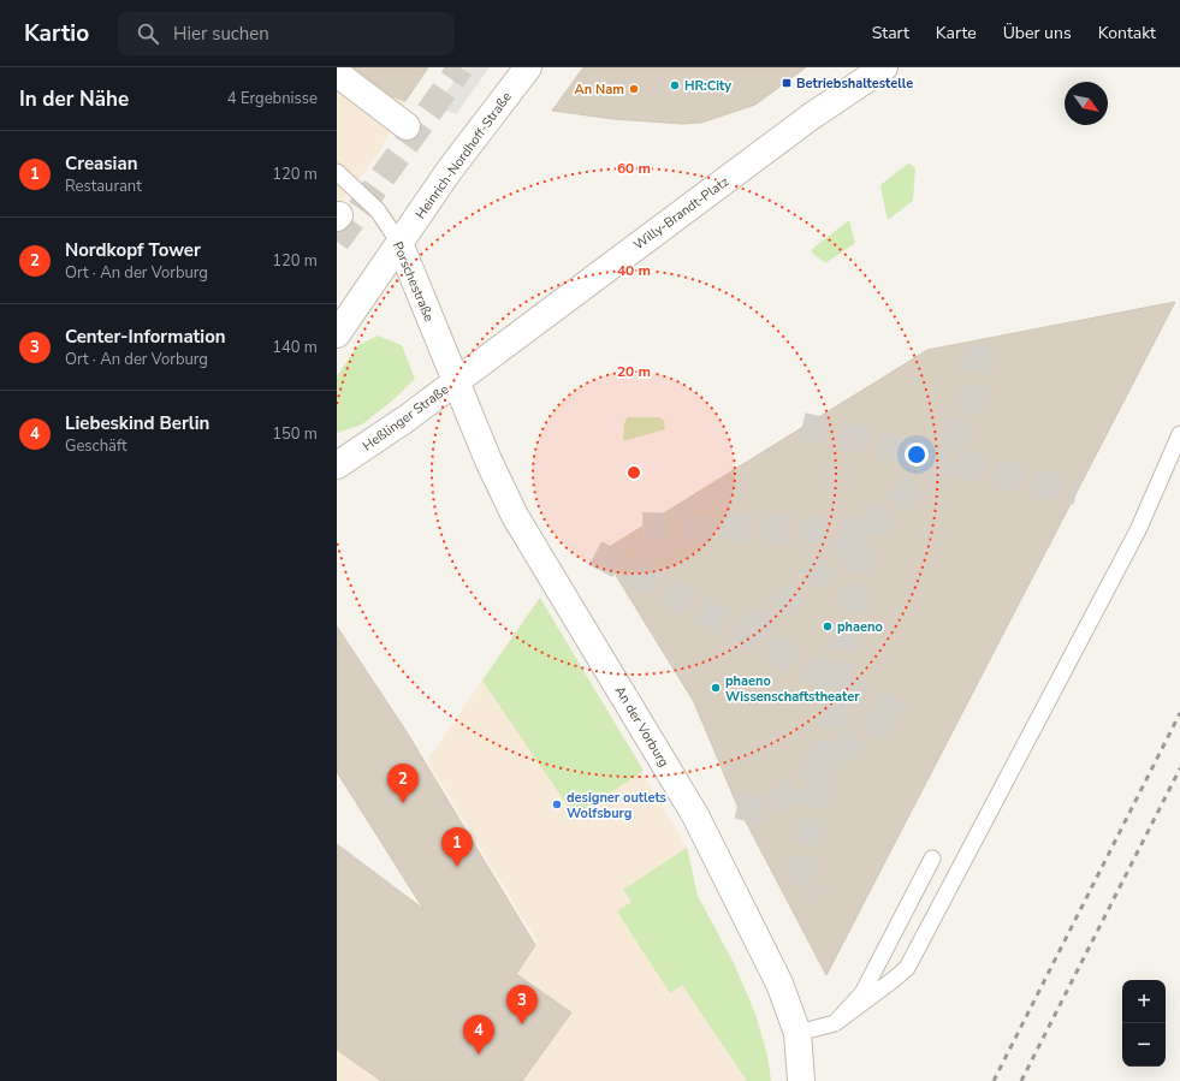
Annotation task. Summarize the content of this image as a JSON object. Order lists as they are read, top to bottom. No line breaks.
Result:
{"streets":{"street":["Heinrich-Nordhoff-Straße","Willy-Brandt-Platz","Porschestraße","Heßlinger Straße","An der Vorburg"]},"crossings":[["Heinrich-Nordhoff-Straße","Porschestraße"],["Willy-Brandt-Platz","Porschestraße"],["Willy-Brandt-Platz","Heßlinger Straße"],["Willy-Brandt-Platz","An der Vorburg"],["Porschestraße","Heßlinger Straße"],["Porschestraße","An der Vorburg"],["Heßlinger Straße","An der Vorburg"]],"places":{"transit":["Betriebshaltestelle"],"other":["HR:City","An Nam","phaeno","phaeno Wissenschaftstheater","designer outlets Wolfsburg"]},"north":"bottom right","page":{"header":"Kartio","search":"Hier suchen","nav":["Start","Karte","Über uns","Kontakt"],"heading":["In der Nähe","4 Ergebnisse"],"list":[{"mark":"1","name":"Creasian","note":"Restaurant","value":"120 m"},{"mark":"2","name":"Nordkopf Tower","note":"Ort · An der Vorburg","value":"120 m"},{"mark":"3","name":"Center-Information","note":"Ort · An der Vorburg","value":"140 m"},{"mark":"4","name":"Liebeskind Berlin","note":"Geschäft","value":"150 m"}],"pins":["2","1","3","4"],"map_buttons":["+","−"]},"rings":["60 m","40 m","20 m"]}
